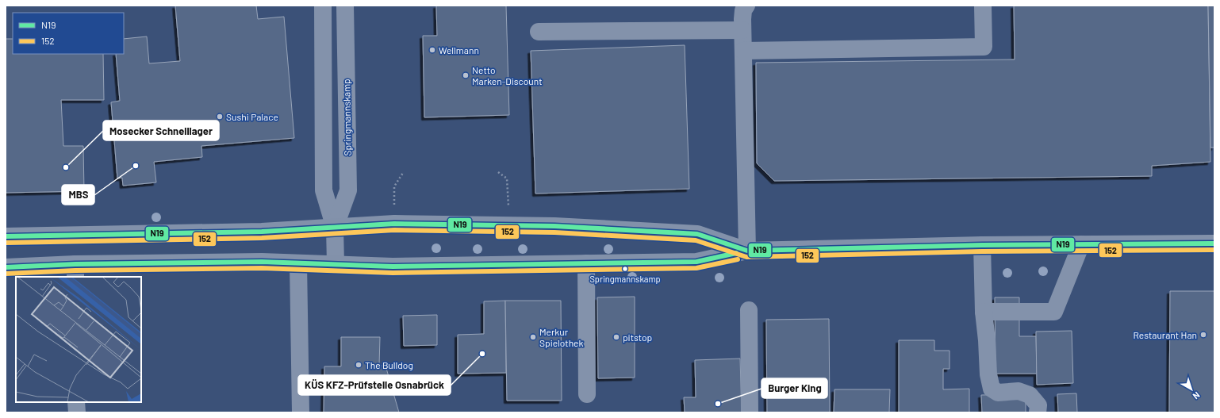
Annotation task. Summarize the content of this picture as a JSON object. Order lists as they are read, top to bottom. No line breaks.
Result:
{"streets":{"street":["Springmannskamp"]},"places":["Wellmann","Netto Marken-Discount","Sushi Palace","MBS","Mosecker Schnelllager","Springmannskamp","Restaurant Han","Merkur Spielothek","pitstop","KÜS KFZ-Prüfstelle Osnabrück","The Bulldog","Burger King"],"lines":["transit line N19","transit line 152"],"legend":["N19","152"],"north":"bottom right"}
